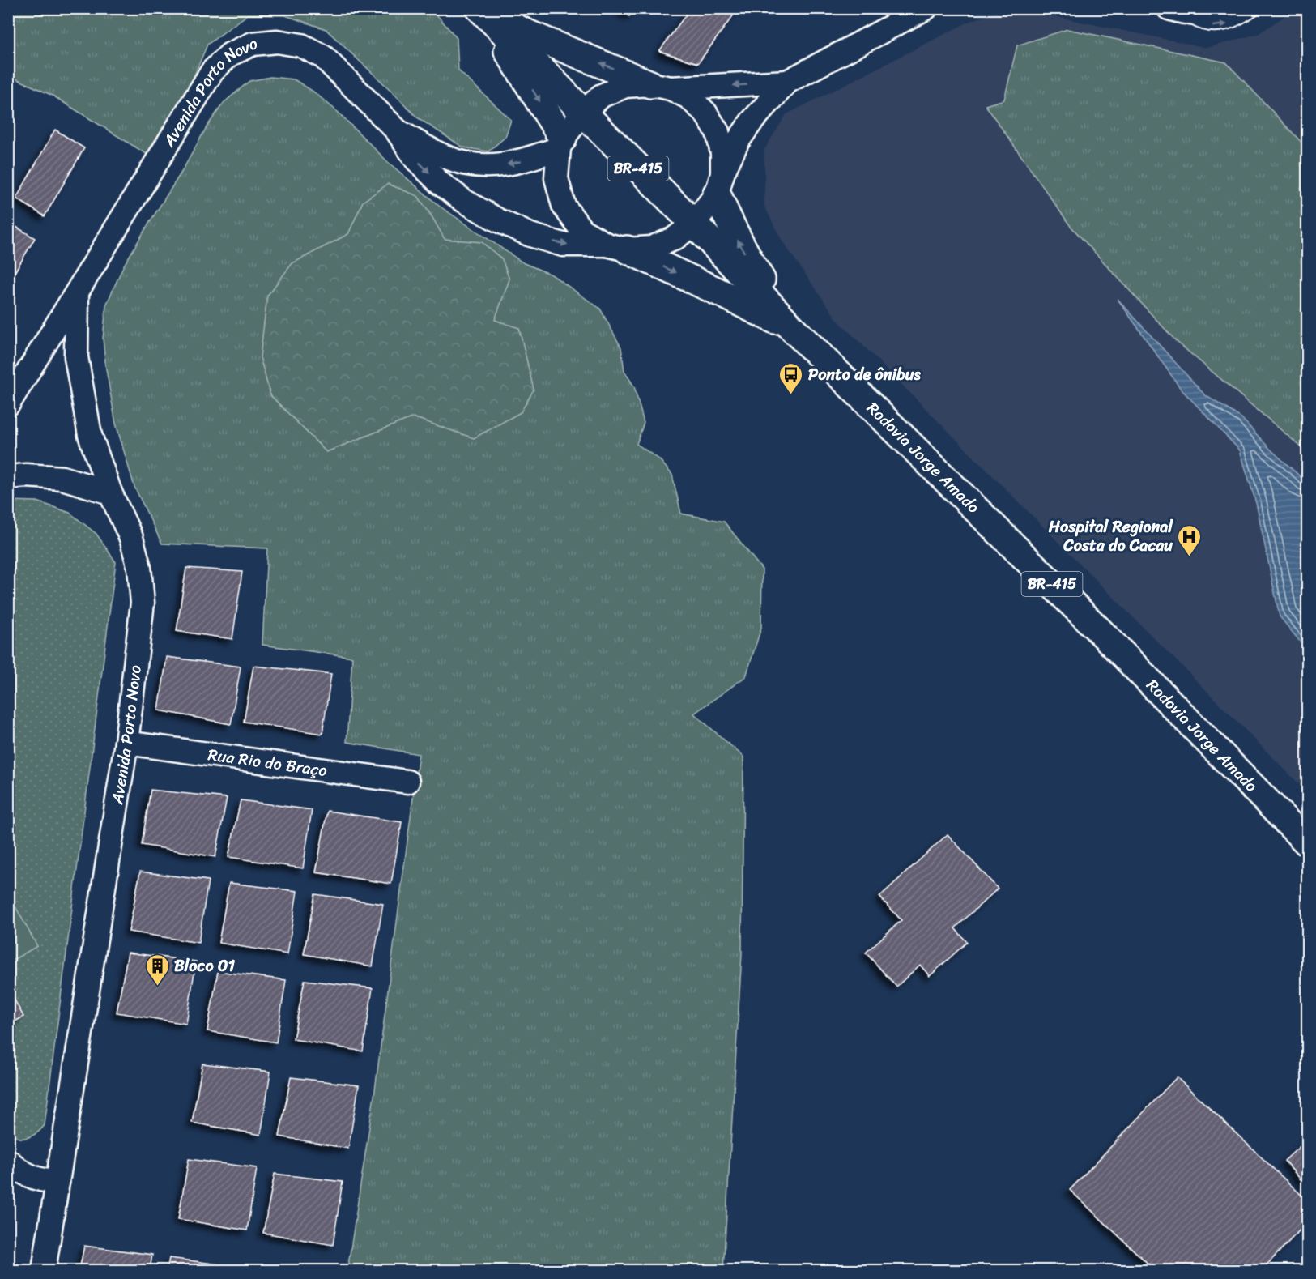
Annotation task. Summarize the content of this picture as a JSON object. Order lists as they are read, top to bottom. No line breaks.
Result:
{"streets":{"main road":["BR-415","Rodovia Jorge Amado"],"street":["Avenida Porto Novo","Rua Rio do Braço"]},"crossings":[["Avenida Porto Novo","Rua Rio do Braço"]],"places":{"bus stop":["Ponto de ônibus"],"hospital":["Hospital Regional Costa do Cacau"],"building":["Bloco 01"]}}
